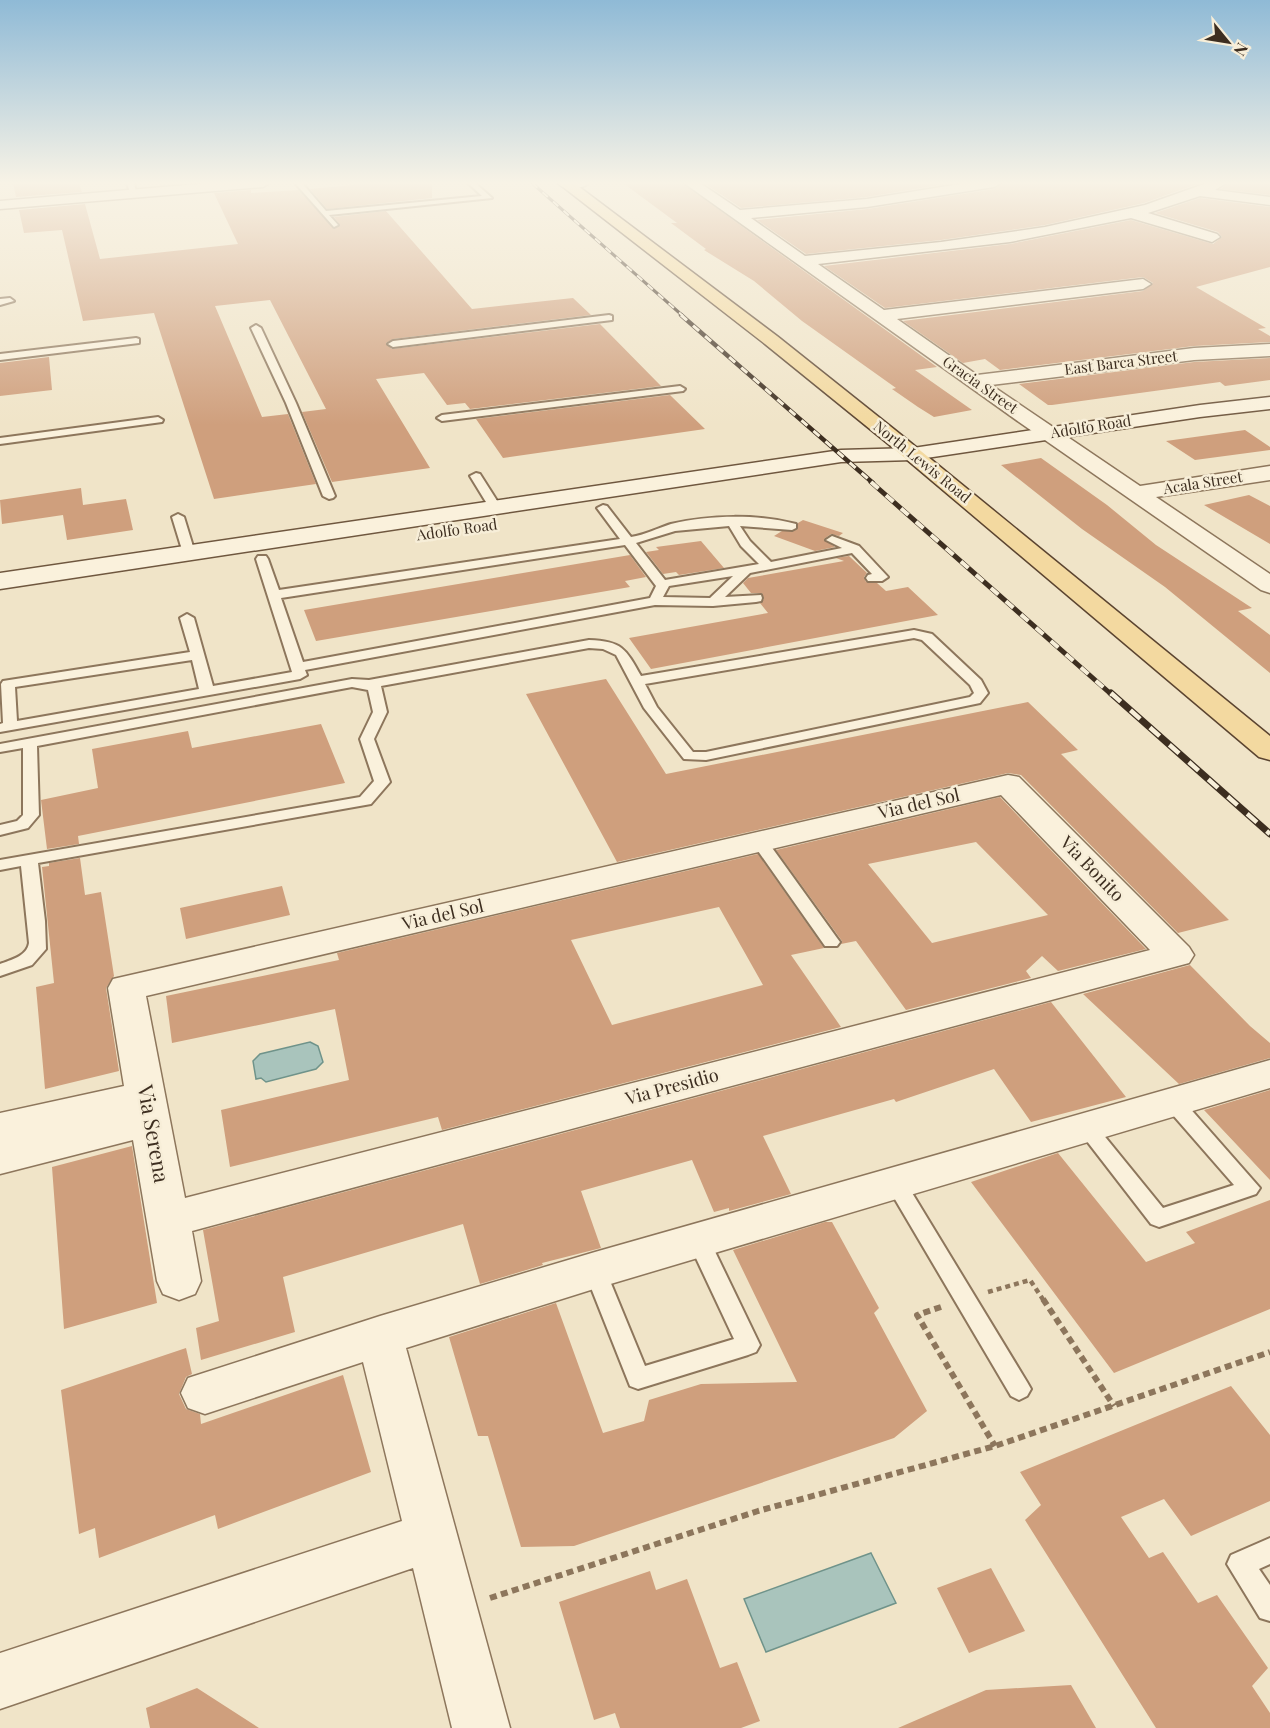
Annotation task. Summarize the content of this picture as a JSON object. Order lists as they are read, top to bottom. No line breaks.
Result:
{"streets":{"main road":["North Lewis Road"],"street":["East Barca Street","Gracia Street","Adolfo Road","Acala Street","Via del Sol","Via Bonito","Via Presidio","Via Serena"]},"crossings":[["East Barca Street","Gracia Street"],["Gracia Street","Adolfo Road"],["Gracia Street","Acala Street"],["Adolfo Road","North Lewis Road"],["Via del Sol","Via Bonito"],["Via del Sol","Via Serena"],["Via Bonito","Via Presidio"],["Via Presidio","Via Serena"]],"north":"bottom right"}
